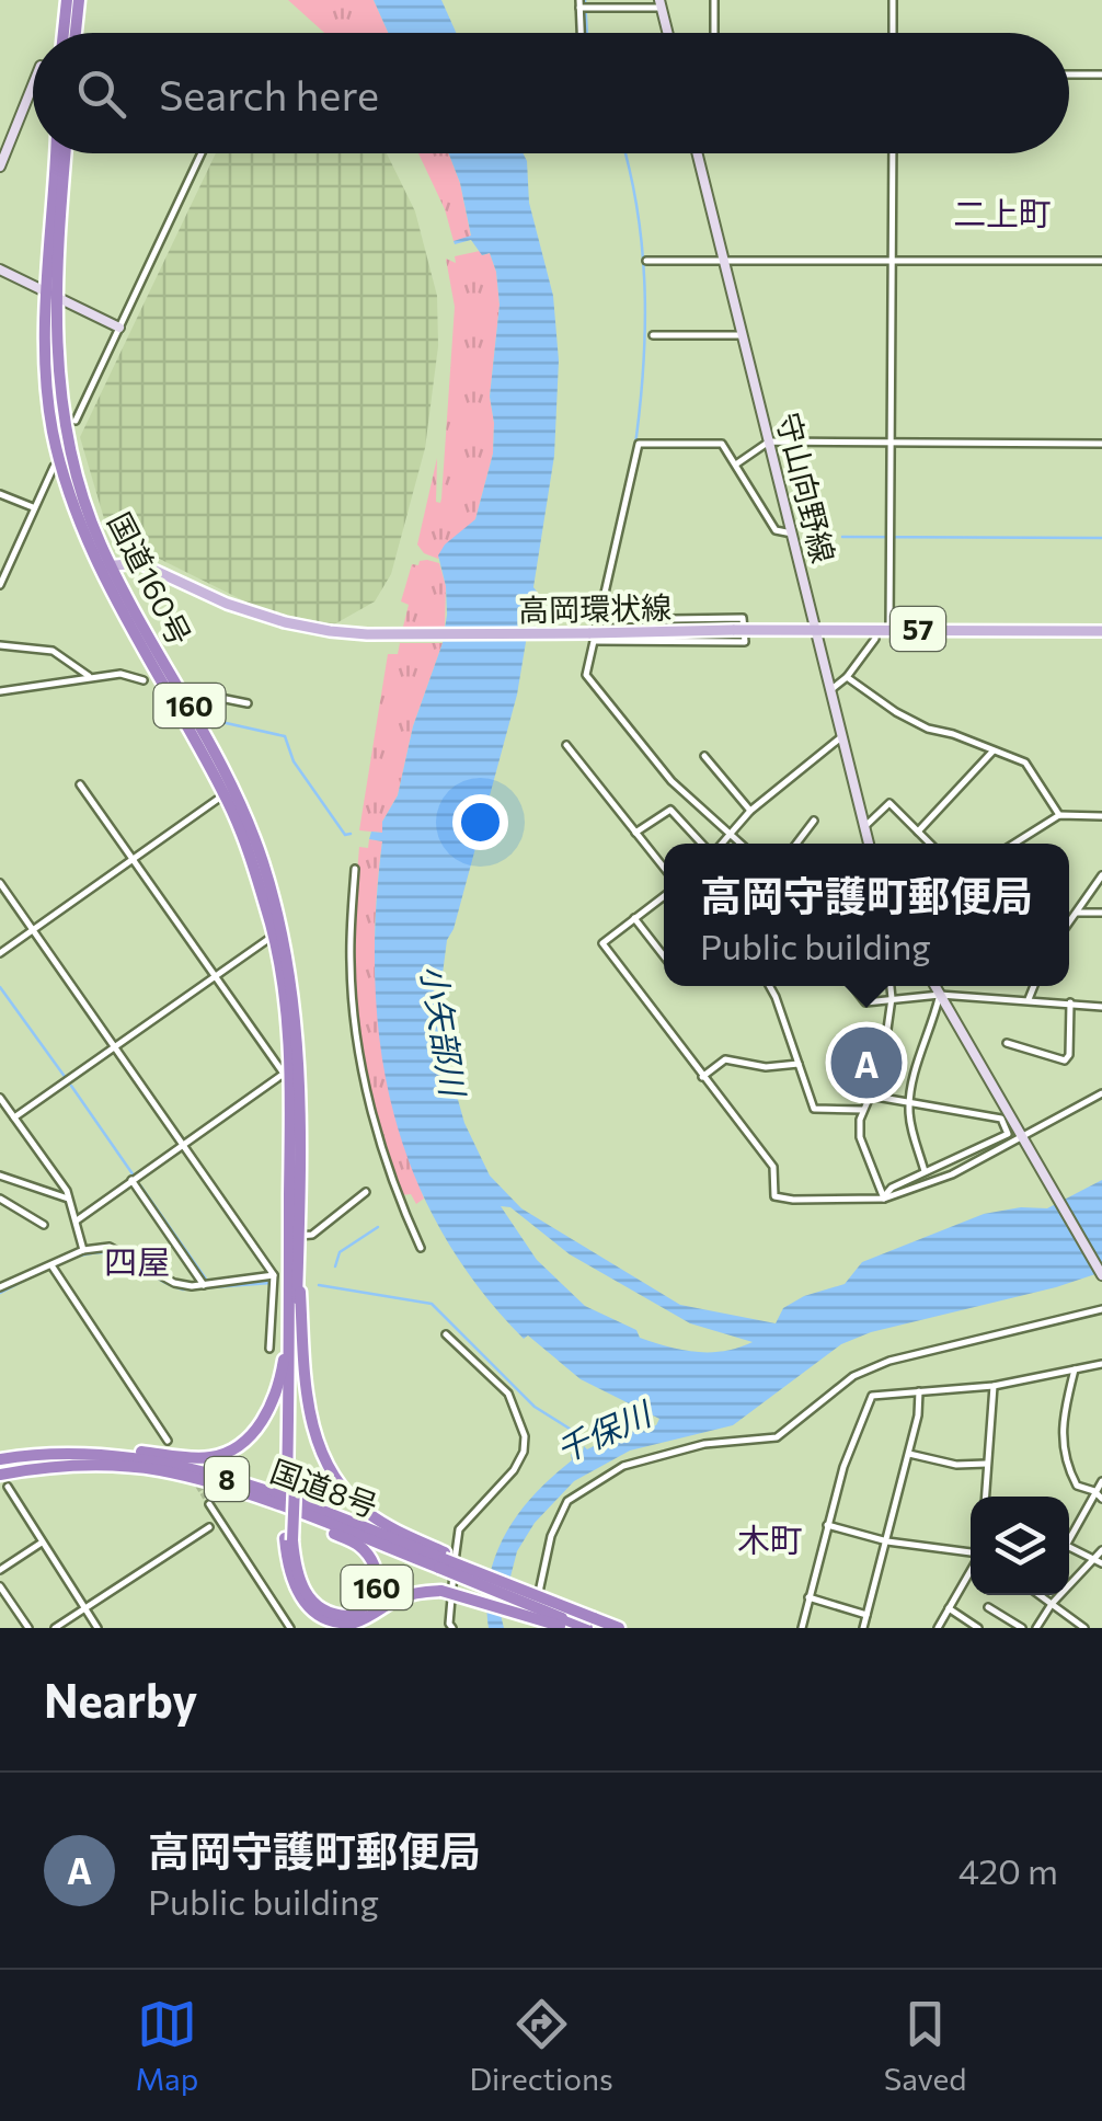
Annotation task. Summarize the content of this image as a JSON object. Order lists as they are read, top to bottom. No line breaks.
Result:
{"streets":{"highway":["国道160号","160","8","国道8号"],"main road":["守山向野線","高岡環状線","57"]},"crossings":[["守山向野線","高岡環状線"],["国道160号","高岡環状線"],["国道160号","160"],["160","国道8号"]],"districts":["二上町","四屋","木町"],"water":["小矢部川","千保川"],"page":{"search":"Search here","popup":["高岡守護町郵便局","Public building"],"pins":"A","heading":"Nearby","list":[{"mark":"A","name":"高岡守護町郵便局","note":"Public building","value":"420 m"}],"nav":["Map","Directions","Saved"]}}
